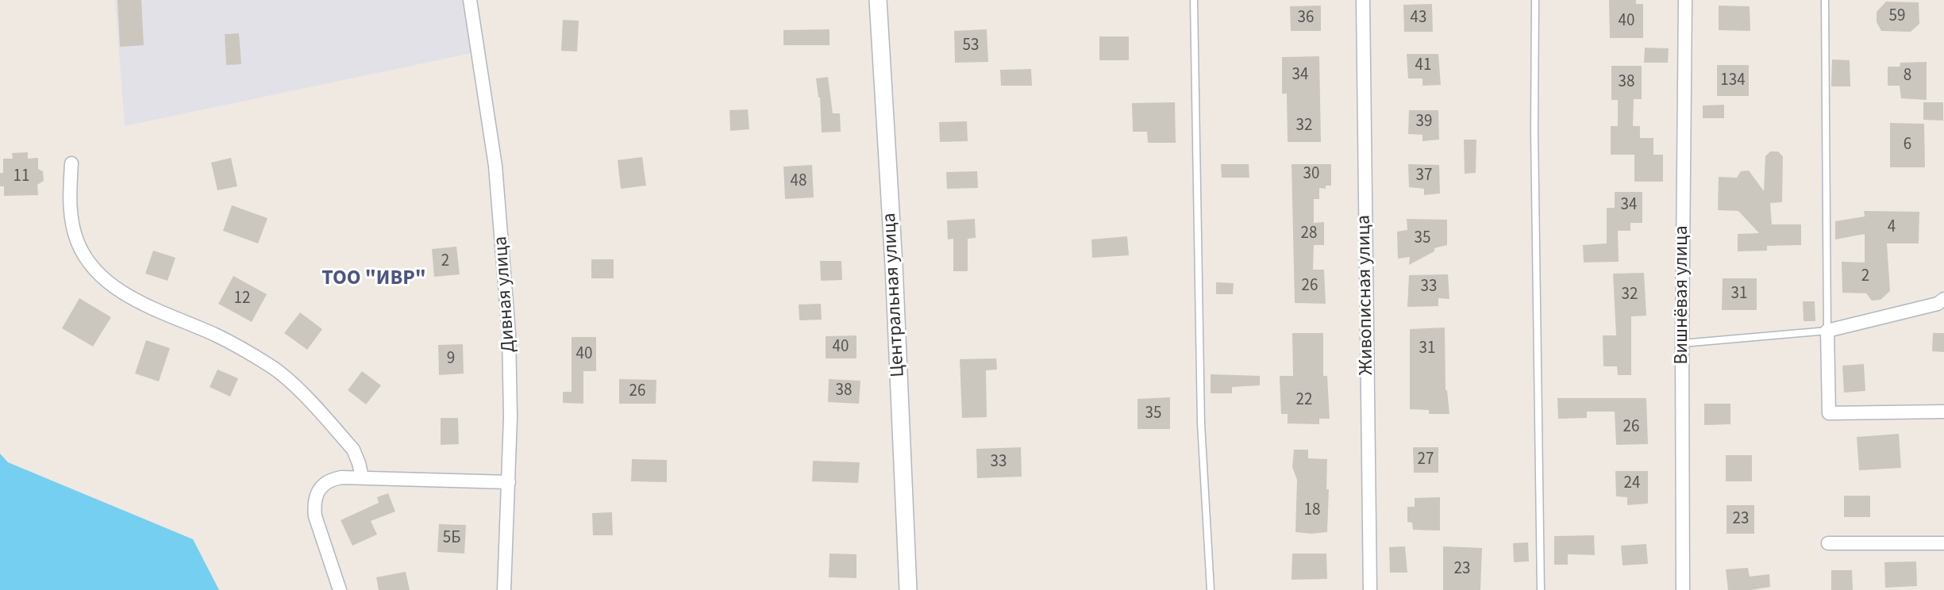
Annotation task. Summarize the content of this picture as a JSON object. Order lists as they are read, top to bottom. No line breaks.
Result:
{"streets":{"street":["Дивная улица","Центральная улица","Живописная улица","Вишнёвая улица"]},"districts":["ТОО \"ИВР\""],"house_numbers":["59","36","43","40","53","41","34","8","134","38","39","32","6","30","37","11","48","34","4","28","35","2","2","26","33","31","32","12","40","31","40","9","38","26","22","35","26","27","33","24","18","23","5Б","23"]}
